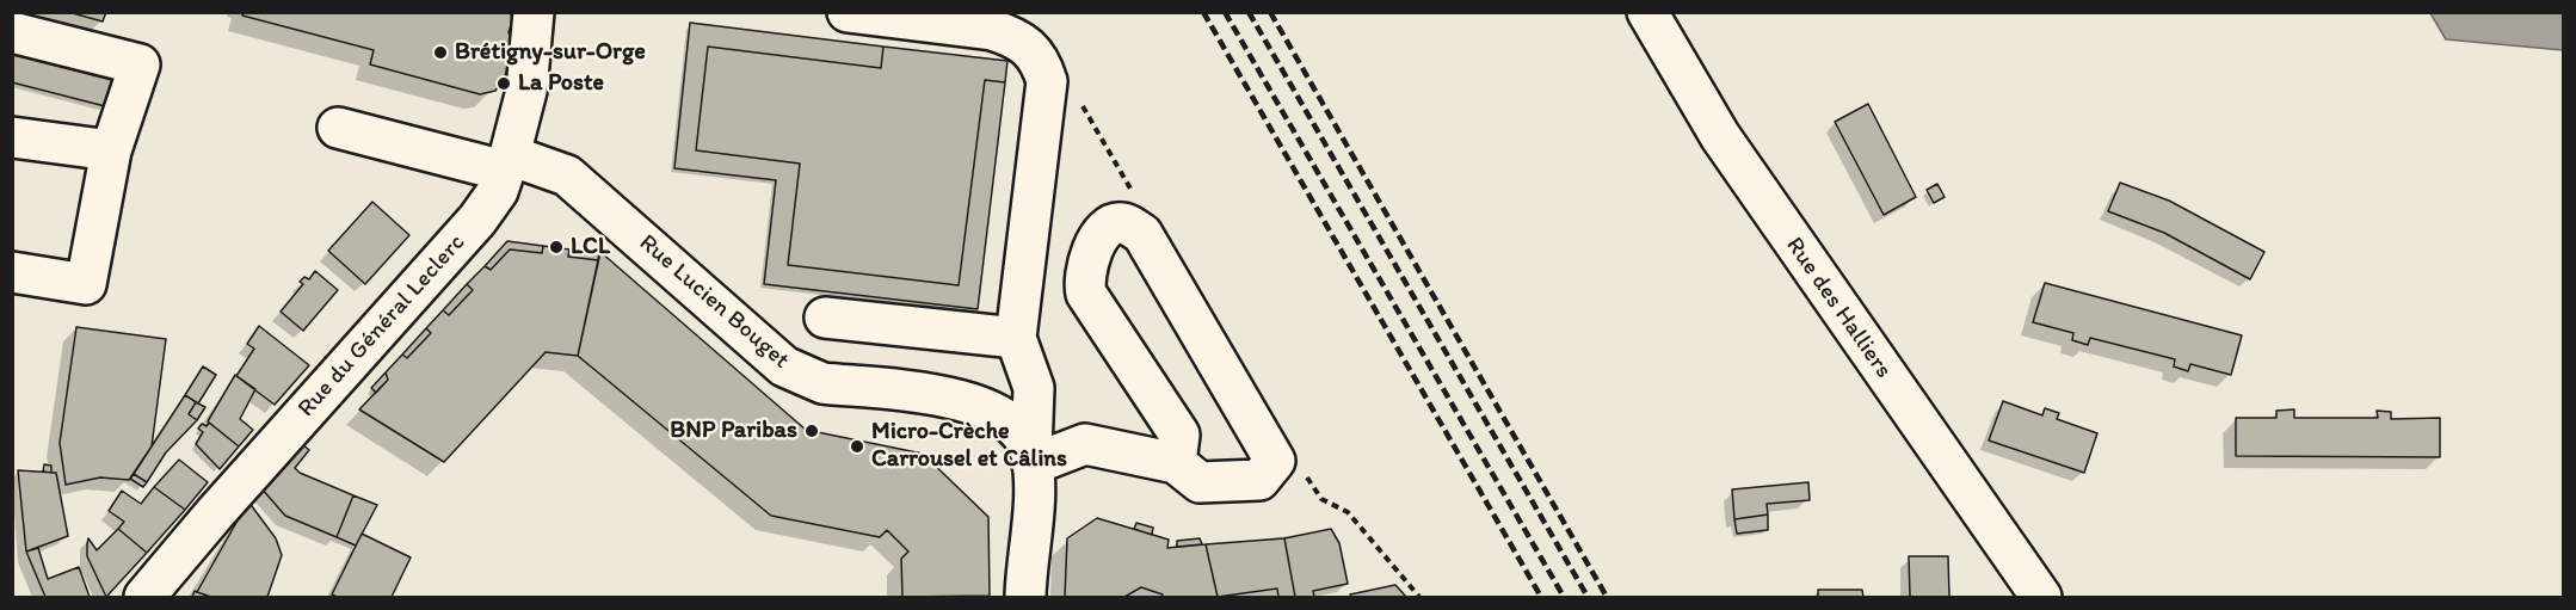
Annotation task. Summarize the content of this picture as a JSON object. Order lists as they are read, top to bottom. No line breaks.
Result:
{"streets":{"main road":["Rue Lucien Bouget","Rue des Halliers","Rue du Général Leclerc"]},"crossings":[["Rue Lucien Bouget","Rue du Général Leclerc"]],"places":["Brétigny-sur-Orge","La Poste","LCL","BNP Paribas","Micro-Crèche Carrousel et Câlins"]}
